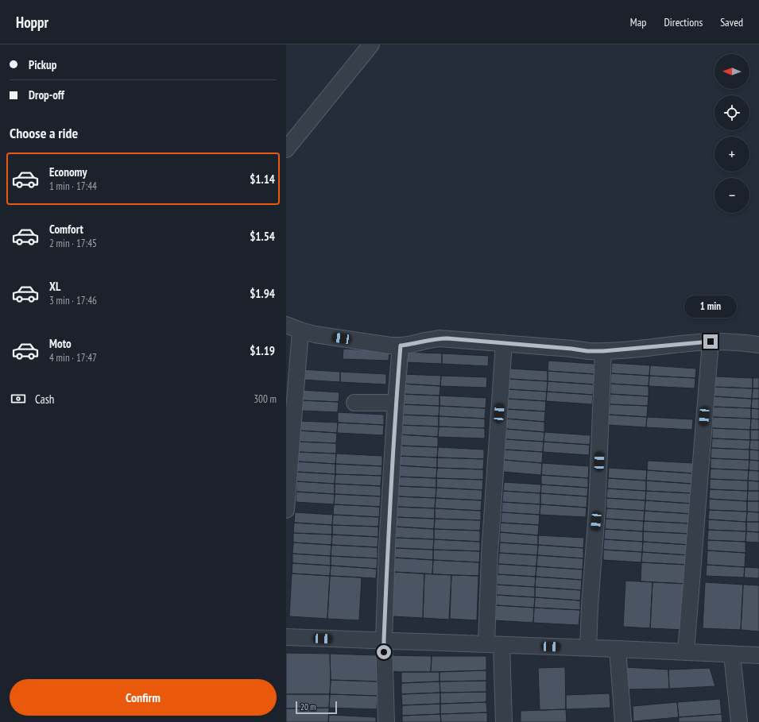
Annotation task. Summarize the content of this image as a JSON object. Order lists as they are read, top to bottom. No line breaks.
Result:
{"scale_bar":"20 m","north":"left","page":{"header":"Hoppr","nav":["Map","Directions","Saved"],"banner":["Pickup","Drop-off"],"map_buttons":["+","−"],"heading":"Choose a ride","list":[{"name":"Economy","note":"1 min · 17:44","value":"$1.14"},{"name":"Comfort","note":"2 min · 17:45","value":"$1.54"},{"name":"XL","note":"3 min · 17:46","value":"$1.94"},{"name":"Moto","note":"4 min · 17:47","value":"$1.19"}],"bubble":"1 min","pay":["Cash","300 m"],"buttons":"Confirm","scale":"20 m"}}
